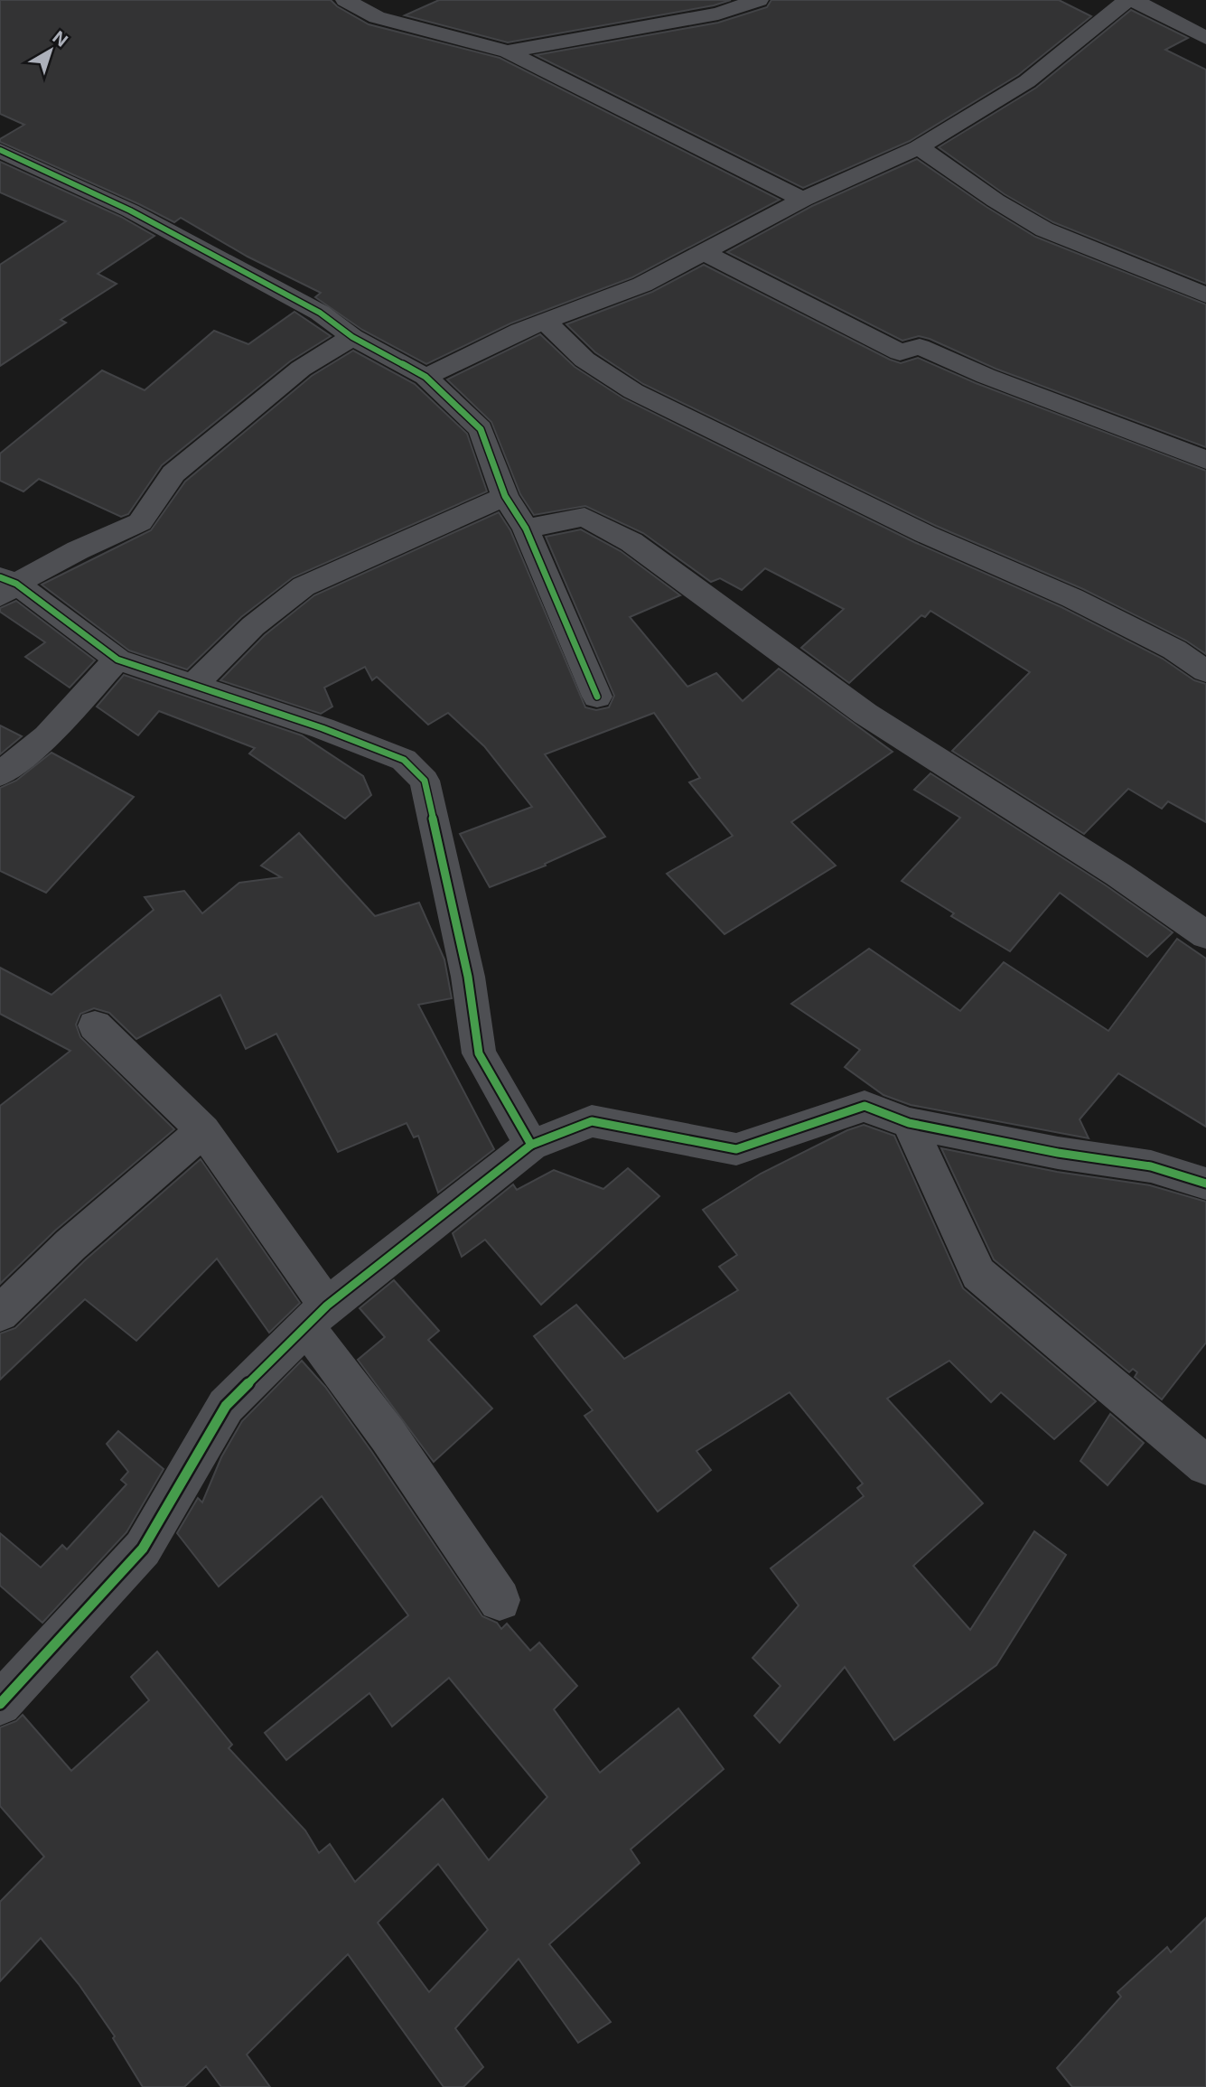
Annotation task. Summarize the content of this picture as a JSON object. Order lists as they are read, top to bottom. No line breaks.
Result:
{"north":"top right"}
